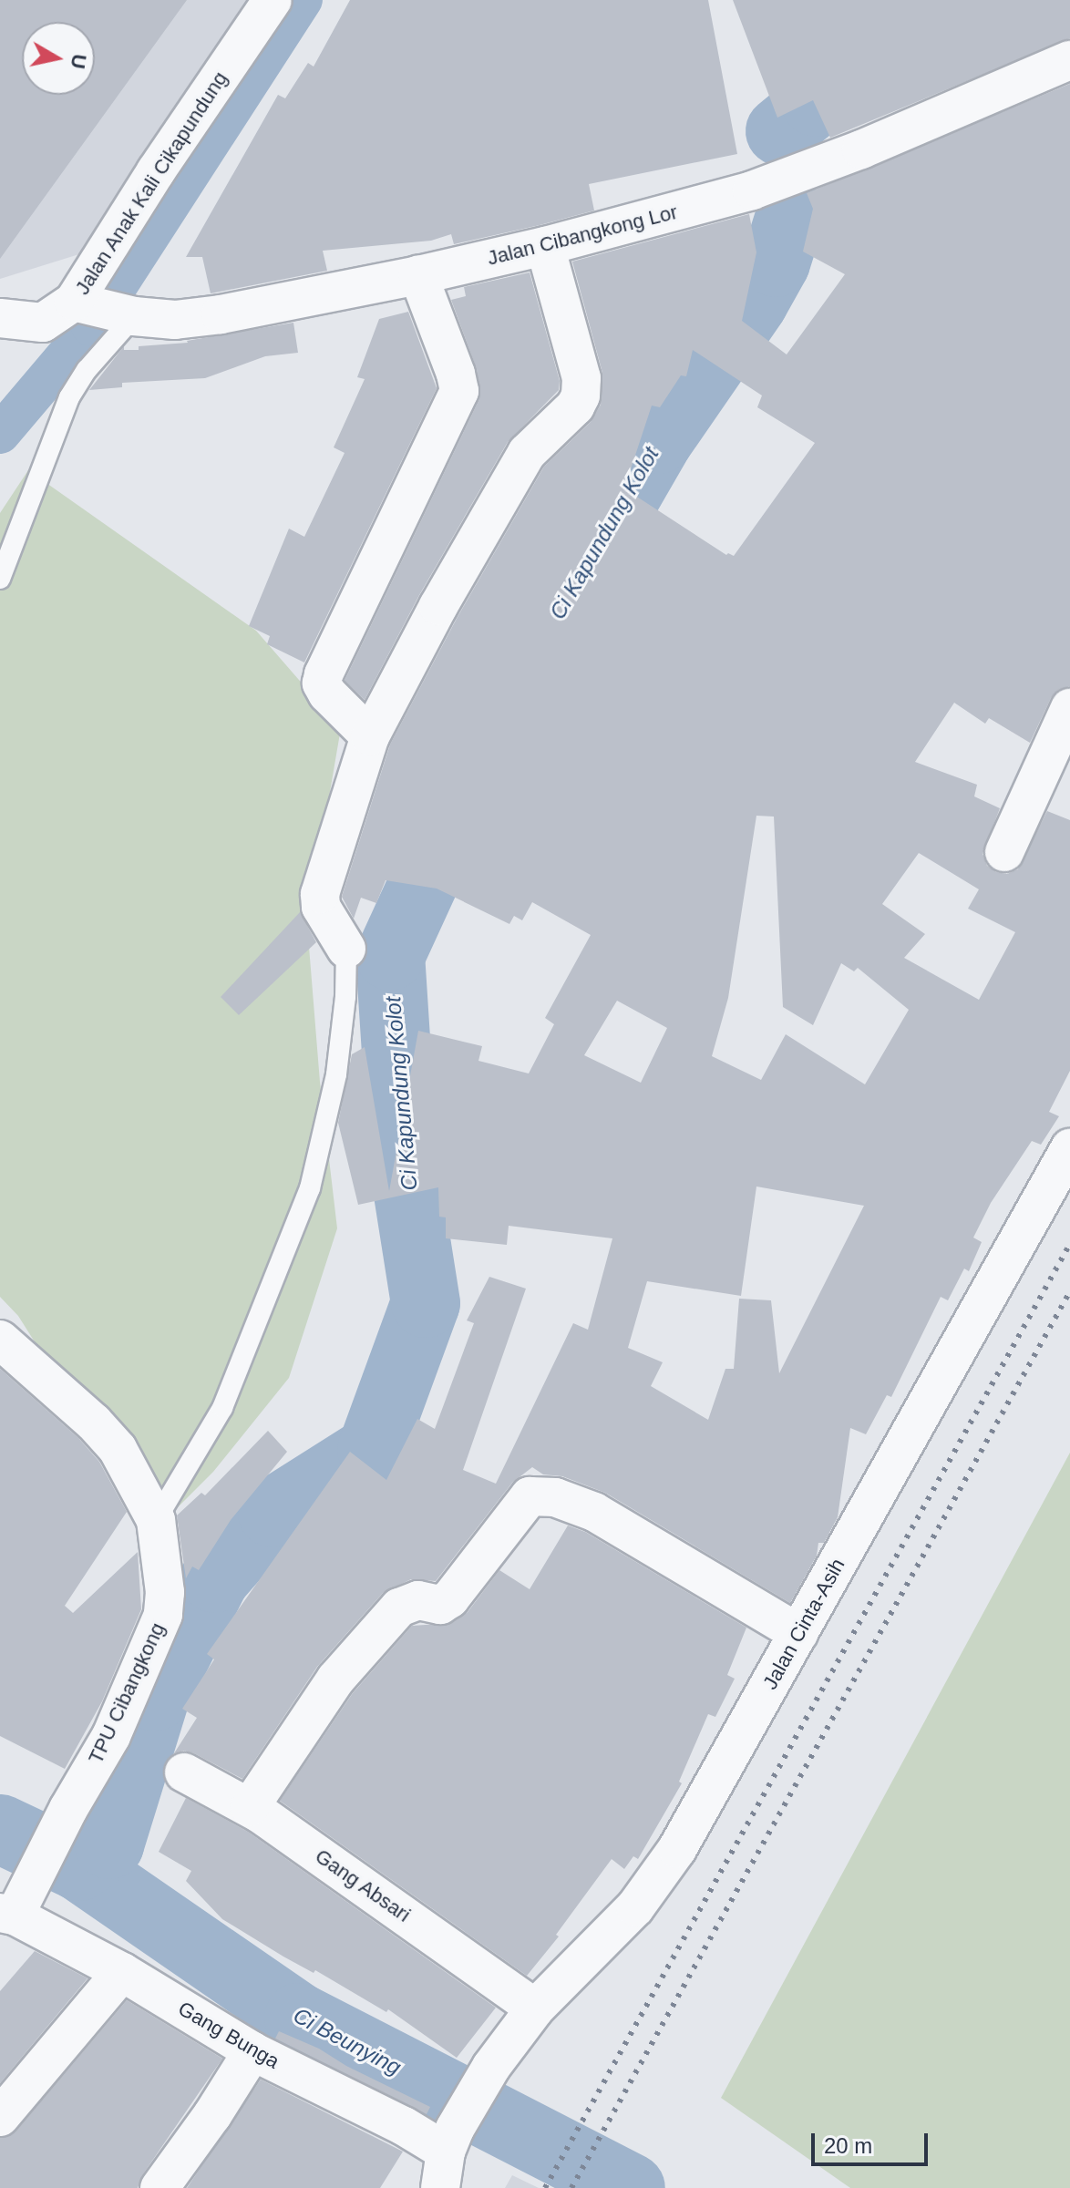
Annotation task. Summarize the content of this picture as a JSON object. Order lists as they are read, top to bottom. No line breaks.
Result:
{"streets":{"street":["Jalan Anak Kali Cikapundung","Jalan Cibangkong Lor","Jalan Cinta-Asih","TPU Cibangkong","Gang Absari","Gang Bunga"]},"crossings":[["Jalan Anak Kali Cikapundung","Jalan Cibangkong Lor"],["Jalan Cinta-Asih","Gang Absari"],["Jalan Cinta-Asih","Gang Bunga"],["TPU Cibangkong","Gang Bunga"]],"water":["Ci Kapundung Kolot","Ci Beunying"],"scale_bar":"20 m","north":"right"}
